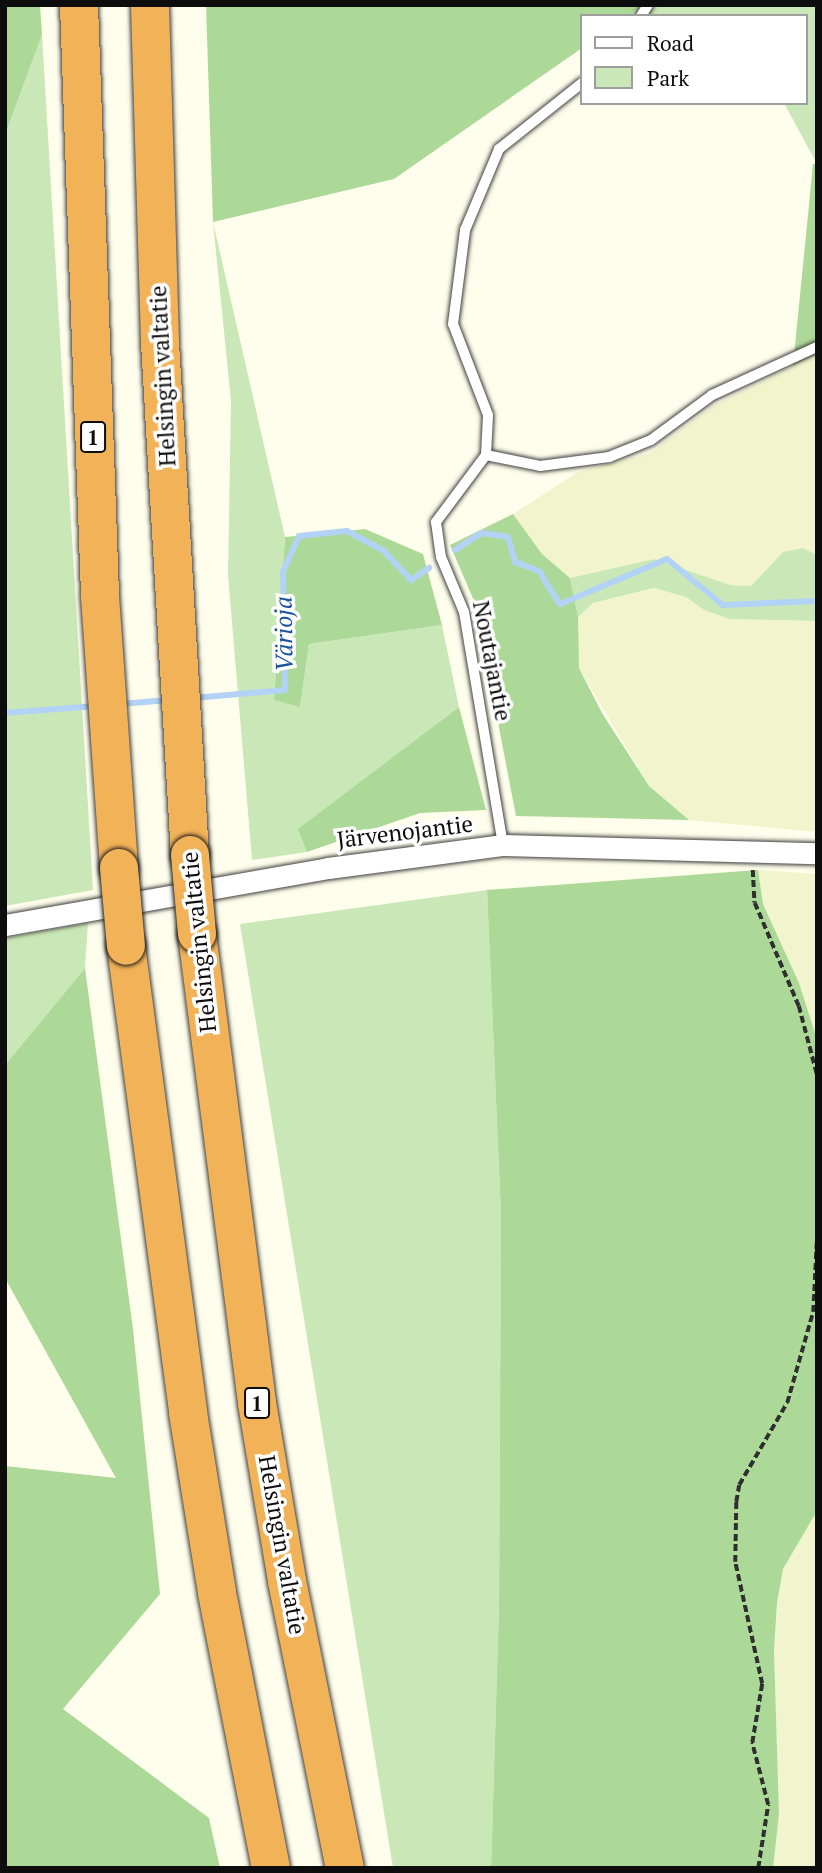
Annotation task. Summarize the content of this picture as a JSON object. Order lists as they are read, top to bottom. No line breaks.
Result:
{"streets":{"highway":["Helsingin valtatie","1"],"street":["Järvenojantie"],"lane":["Noutajantie"]},"crossings":[["Noutajantie","Järvenojantie"]],"water":["Värioja"],"legend":["Road","Park"]}
